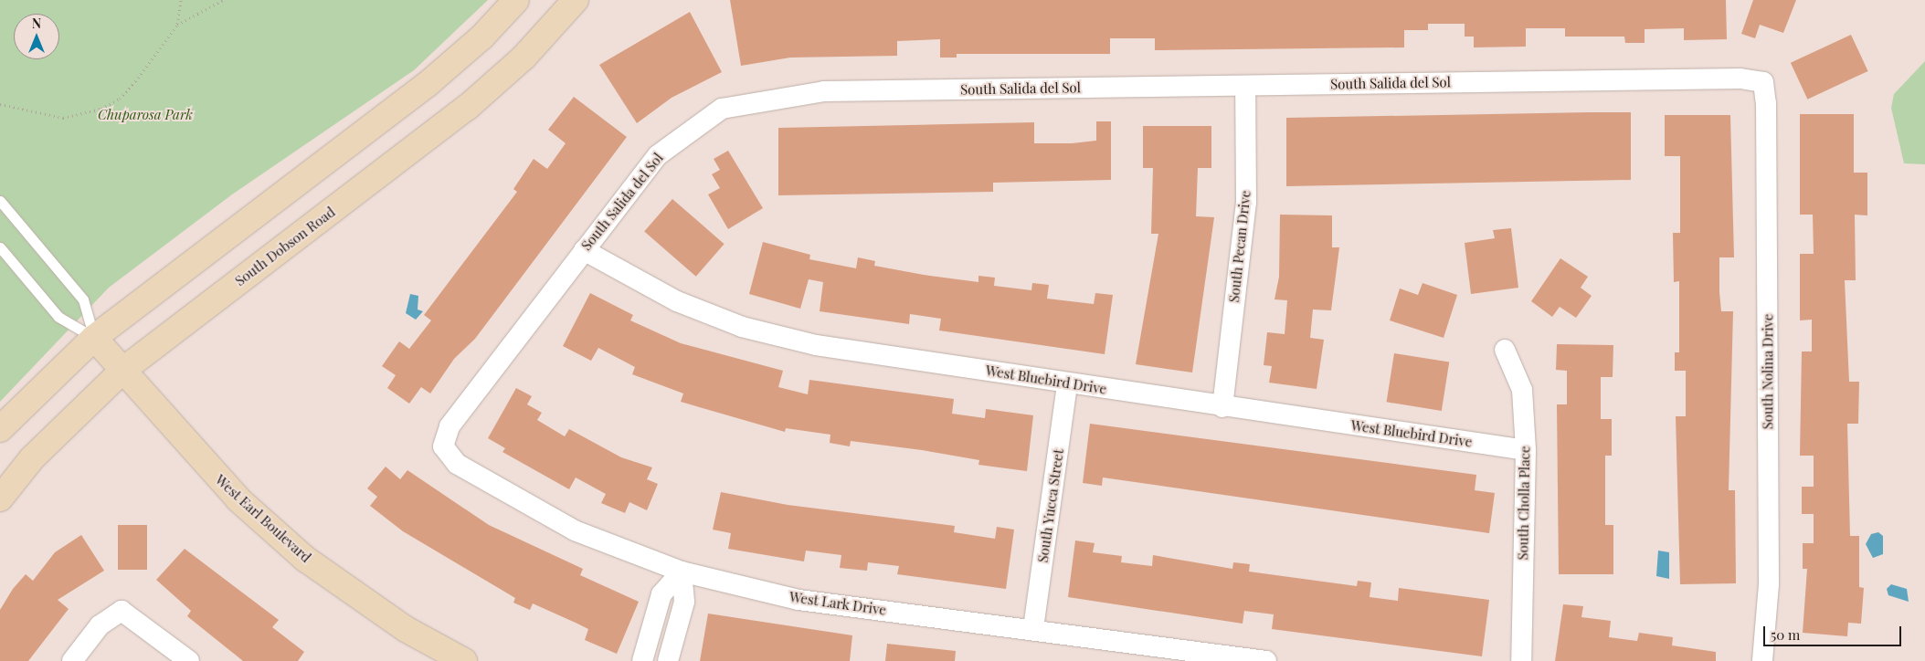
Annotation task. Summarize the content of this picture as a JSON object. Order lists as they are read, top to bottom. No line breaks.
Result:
{"streets":{"main road":["South Dobson Road","West Earl Boulevard"],"street":["South Salida del Sol","South Pecan Drive","South Nolina Drive","West Bluebird Drive","South Cholla Place","South Yucca Street","West Lark Drive"]},"crossings":[["South Salida del Sol","South Pecan Drive"],["South Salida del Sol","South Nolina Drive"],["South Salida del Sol","West Bluebird Drive"],["South Salida del Sol","West Lark Drive"],["South Dobson Road","West Earl Boulevard"],["South Pecan Drive","West Bluebird Drive"],["West Bluebird Drive","South Cholla Place"],["West Bluebird Drive","South Yucca Street"],["South Yucca Street","West Lark Drive"]],"parks":["Chuparosa Park"],"scale_bar":"50 m","north":"top"}
